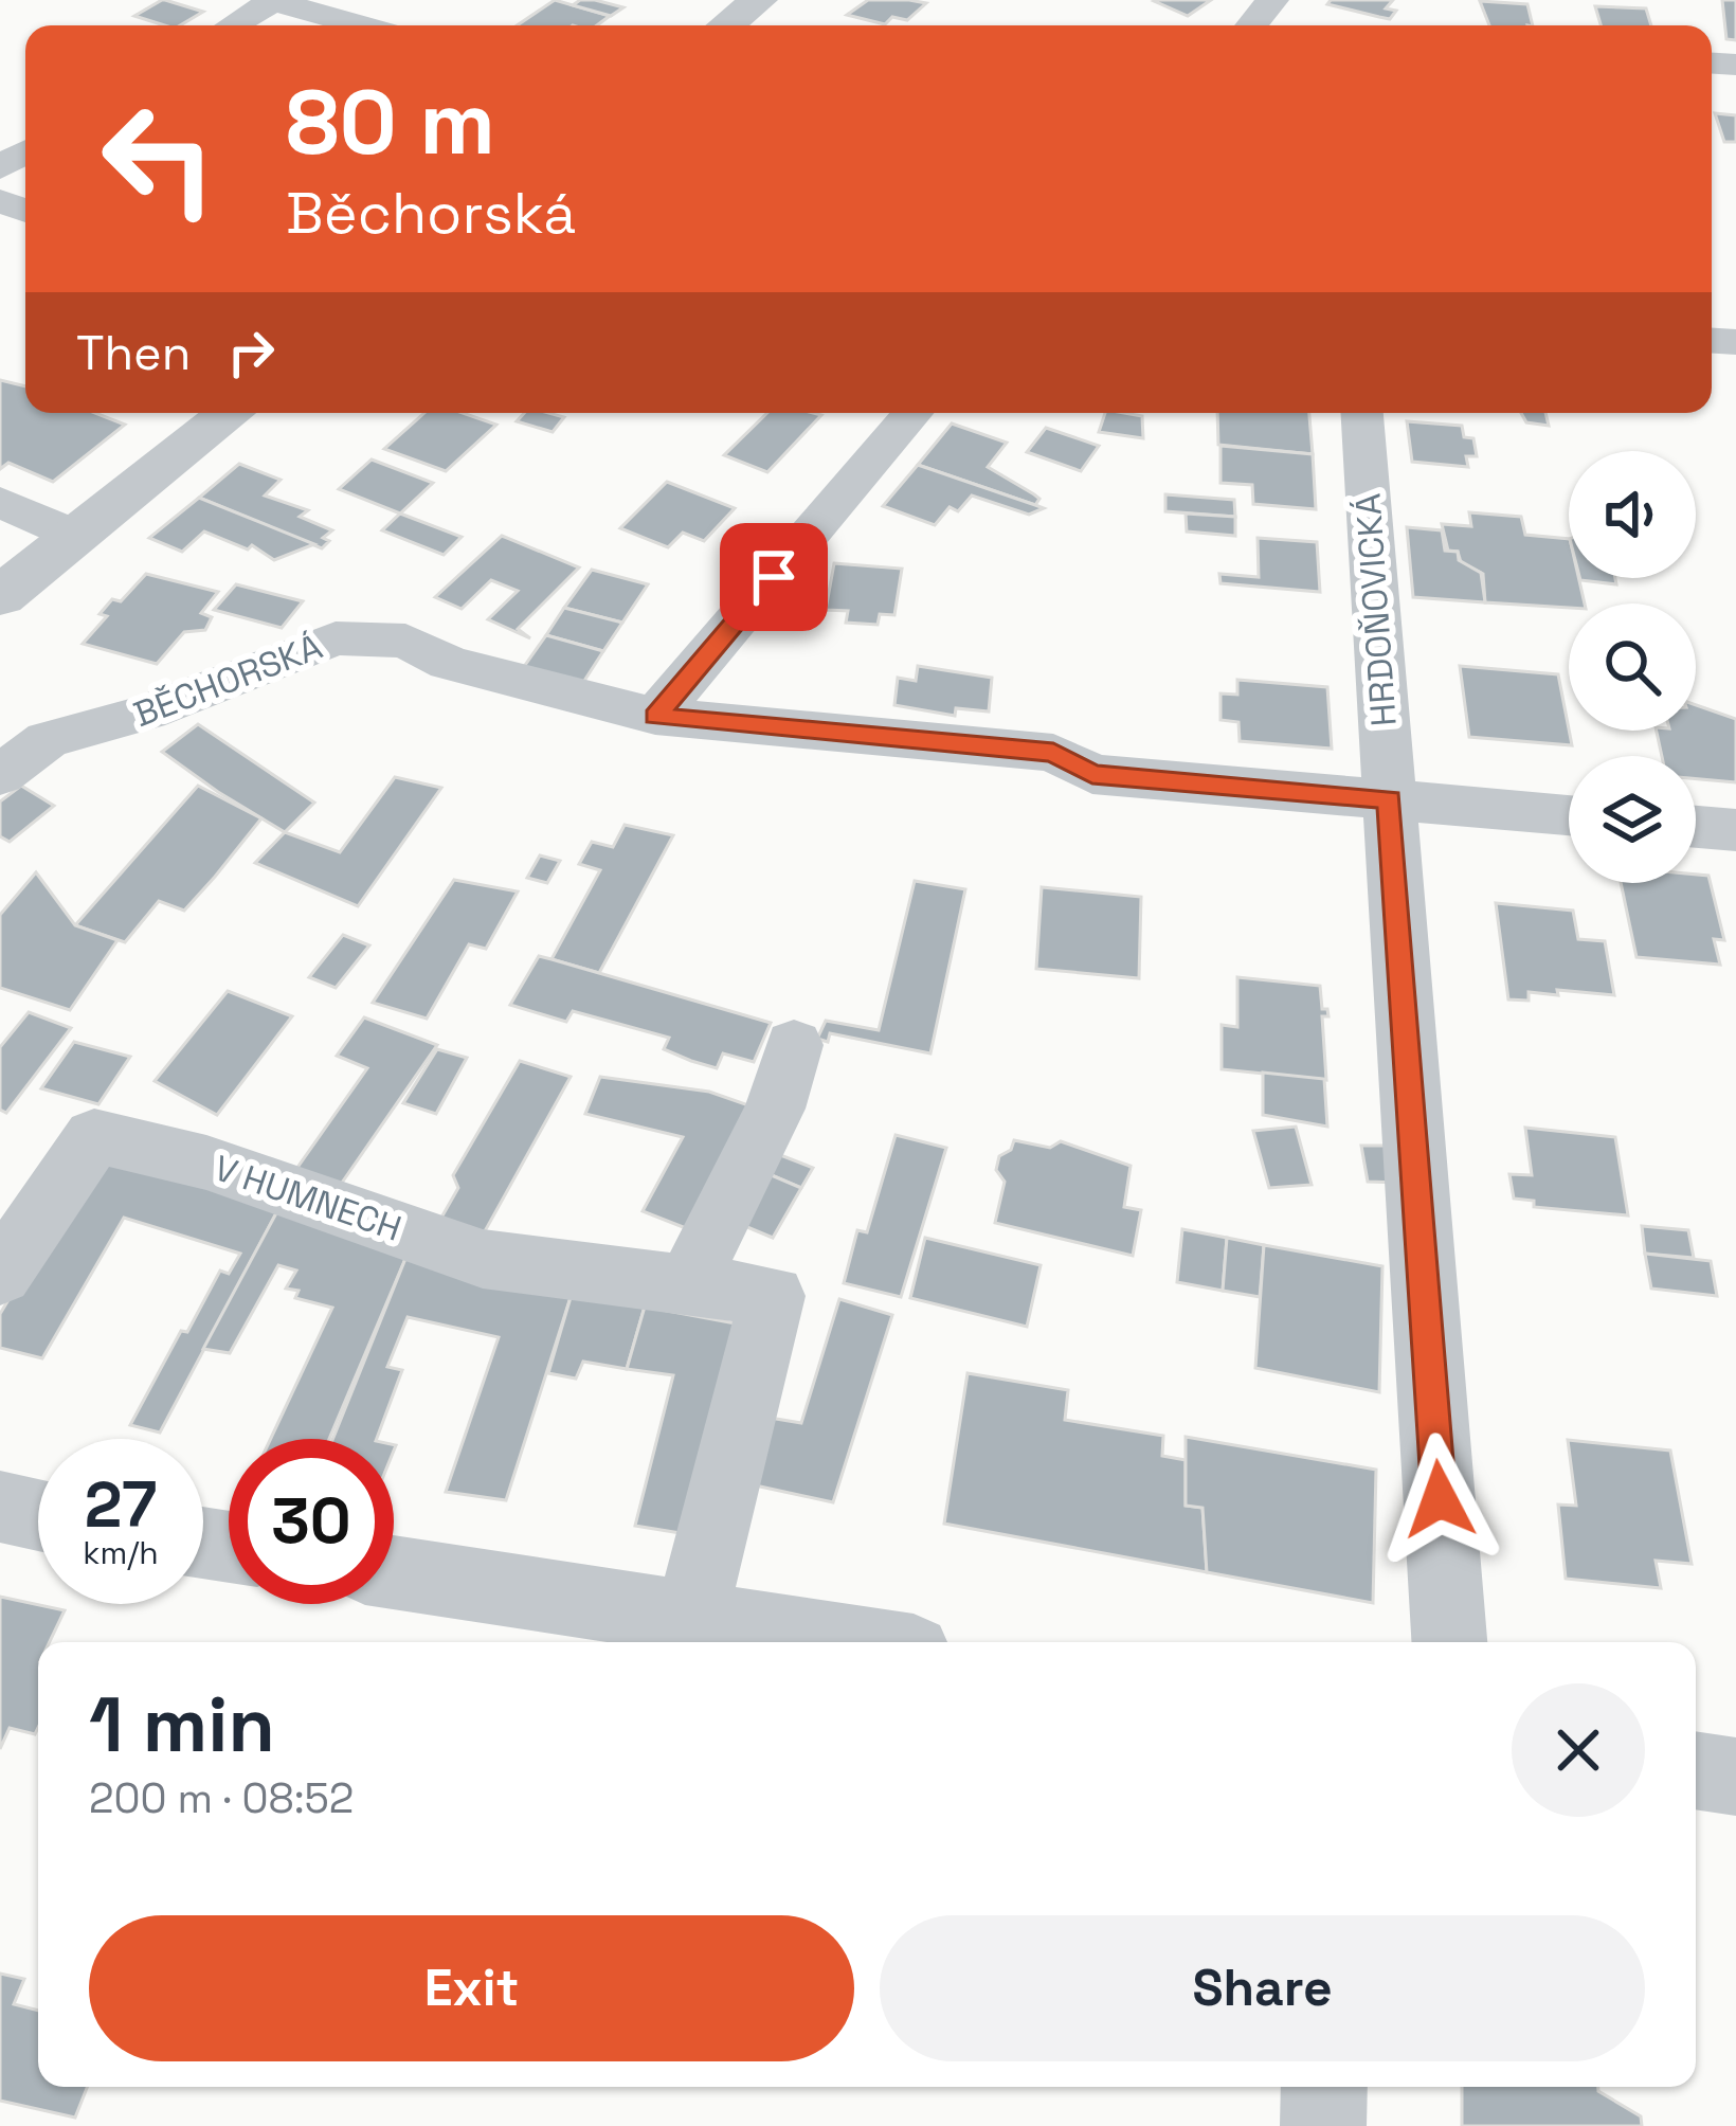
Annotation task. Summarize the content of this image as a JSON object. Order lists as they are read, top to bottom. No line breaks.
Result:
{"streets":{"street":["HRDOŇOVICKÁ","BĚCHORSKÁ","V HUMNECH"]},"crossings":[["HRDOŇOVICKÁ","BĚCHORSKÁ"]],"page":{"turn":["80 m","Běchorská"],"then":"Then","speed":"27 km/h","limit":"30","heading":["1 min","200 m · 08:52"],"buttons":["Exit","Share"]}}
